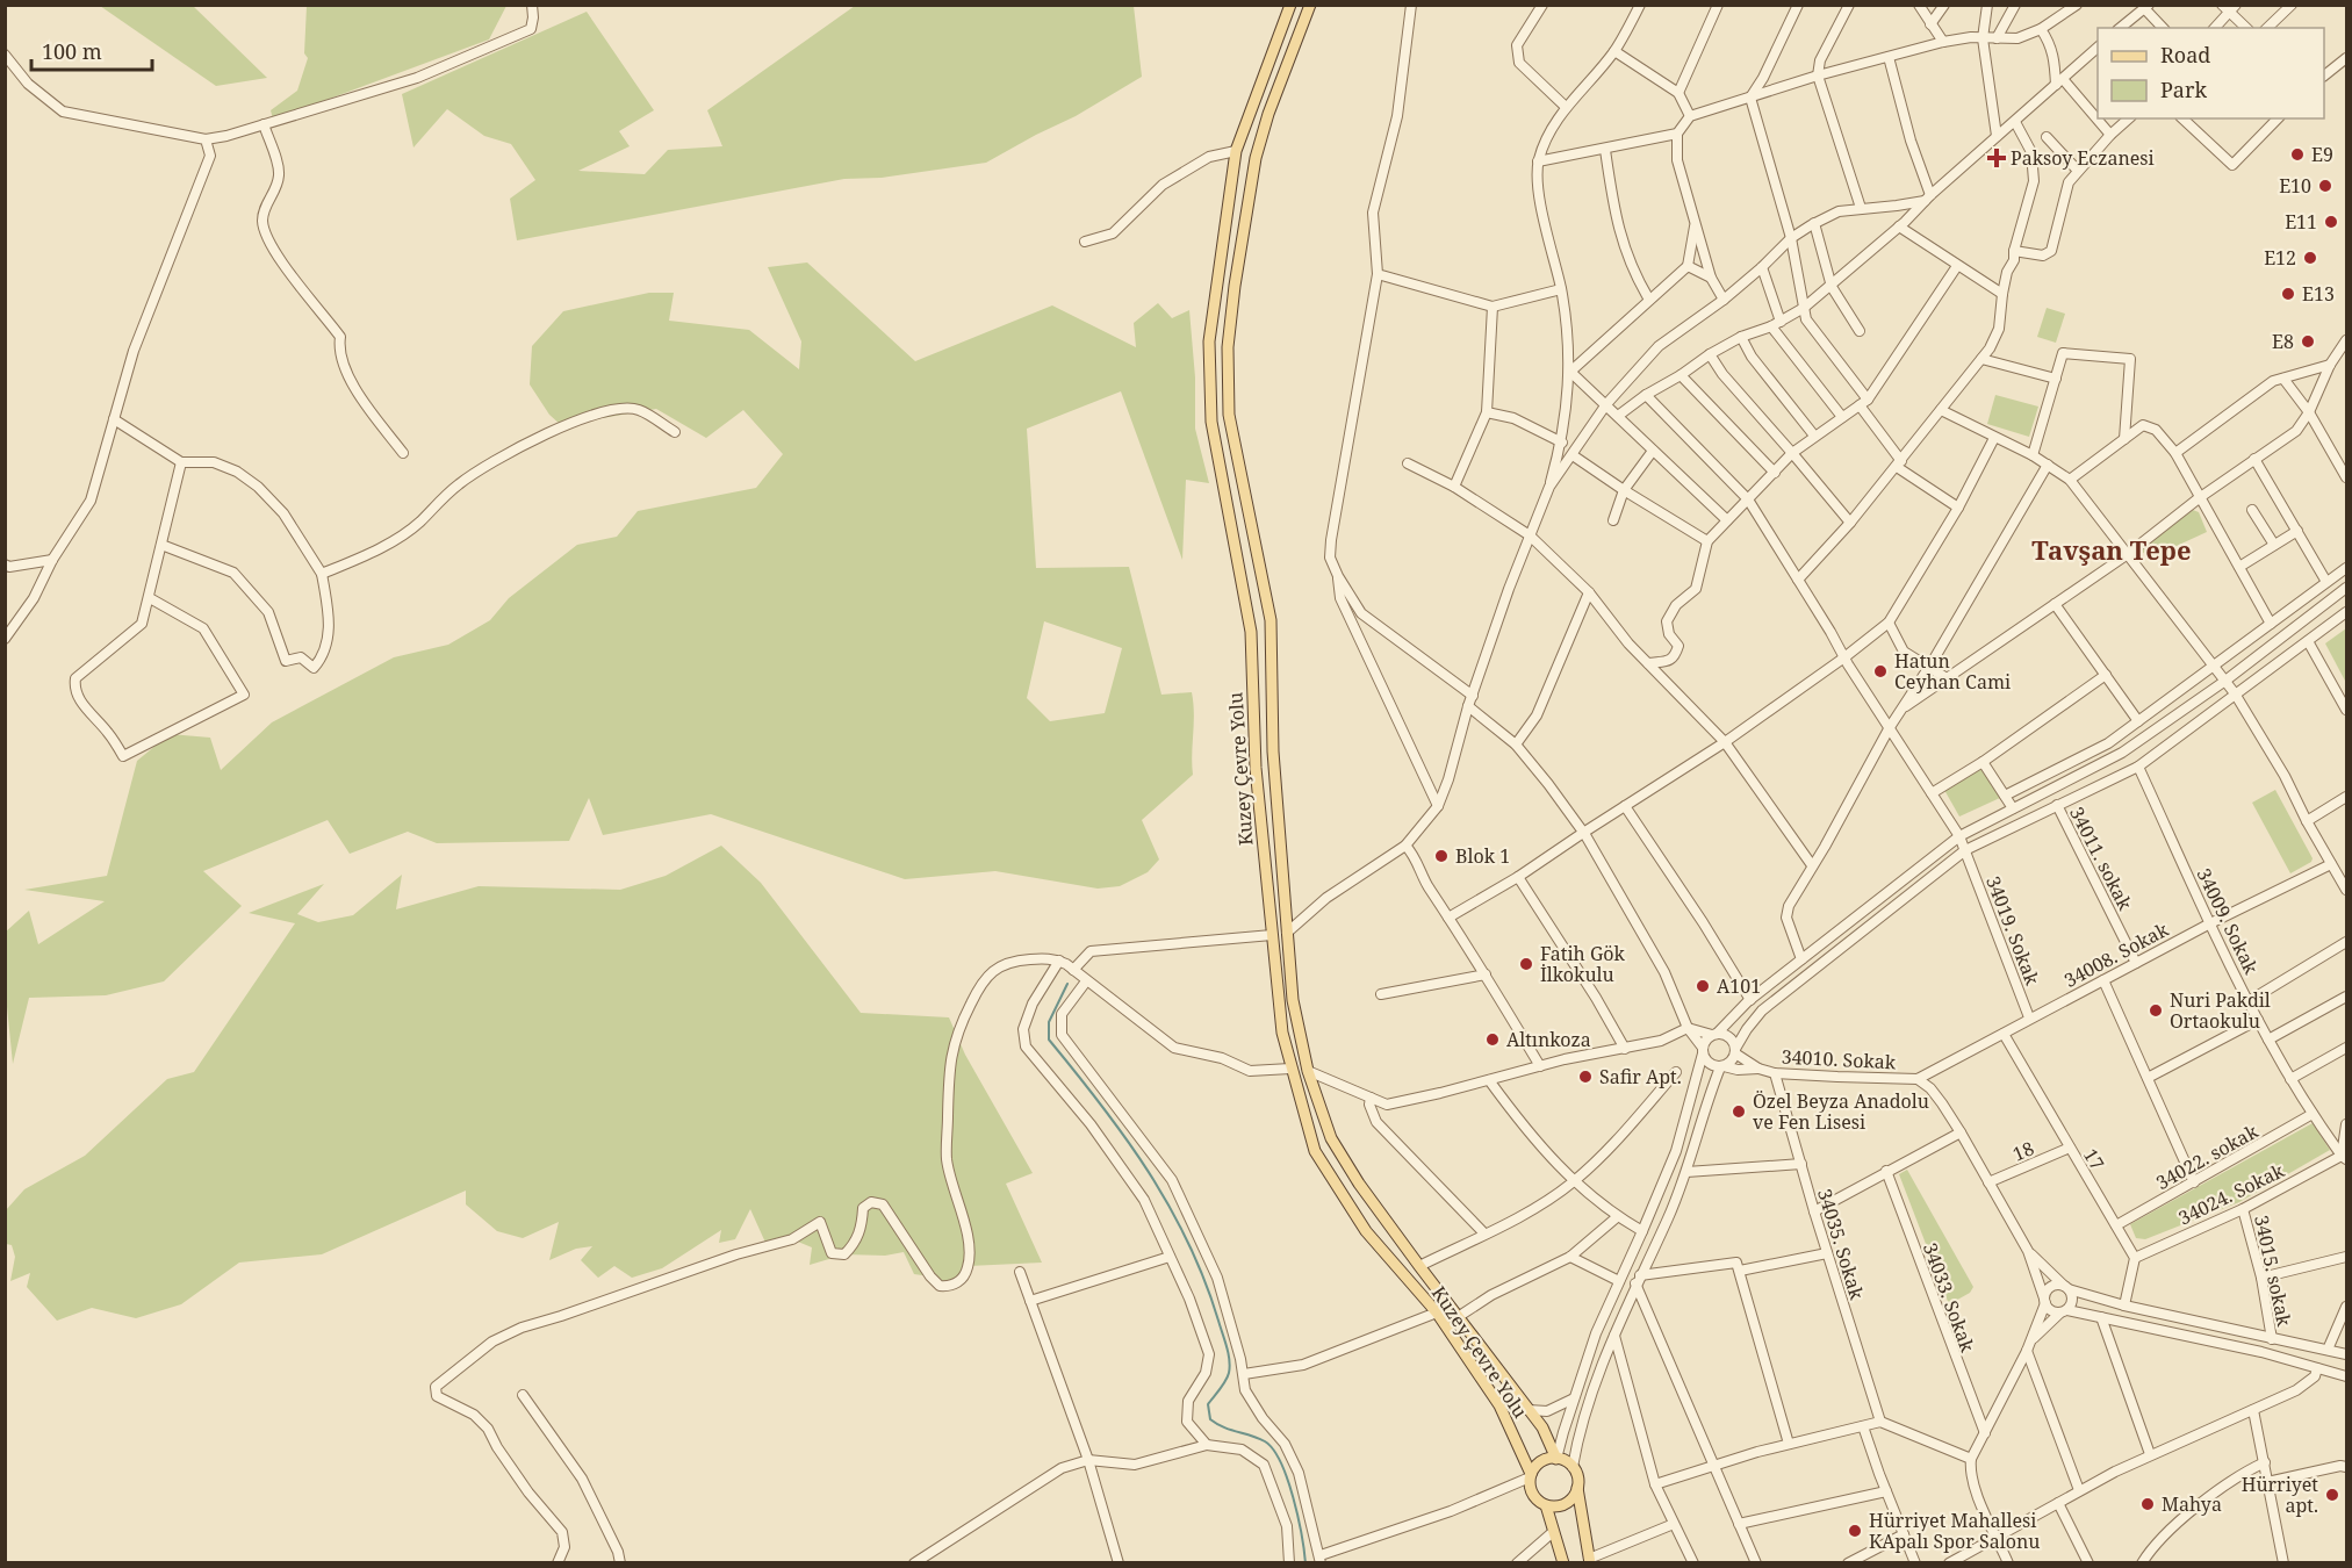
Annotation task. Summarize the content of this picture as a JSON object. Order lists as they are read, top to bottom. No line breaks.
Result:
{"streets":{"main road":["Kuzey Çevre Yolu"],"street":["34011. sokak","34009. Sokak","34019. Sokak","34008. Sokak","34010. Sokak","18","34022. sokak","17","34024. Sokak","34035. Sokak","34015. sokak","34033. Sokak"]},"crossings":[["34011. sokak","34008. Sokak"],["34009. Sokak","34008. Sokak"],["34009. Sokak","34022. sokak"],["34009. Sokak","34024. Sokak"],["34019. Sokak","34008. Sokak"],["34008. Sokak","34010. Sokak"],["34008. Sokak","17"],["34010. Sokak","34035. Sokak"],["18","17"],["34022. sokak","17"],["17","34024. Sokak"],["34024. Sokak","34015. sokak"]],"districts":["Tavşan Tepe"],"places":{"other":["E9","E10","E11","E12","E13","E8","Hatun Ceyhan Cami","Blok 1","Fatih Gök İlkokulu","A101","Nuri Pakdil Ortaokulu","Altınkoza","Safir Apt.","Özel Beyza Anadolu ve Fen Lisesi","Hürriyet apt.","Mahya","Hürriyet Mahallesi KApalı Spor Salonu"],"health":["Paksoy Eczanesi"]},"legend":["Road","Park"],"scale_bar":"100 m"}
